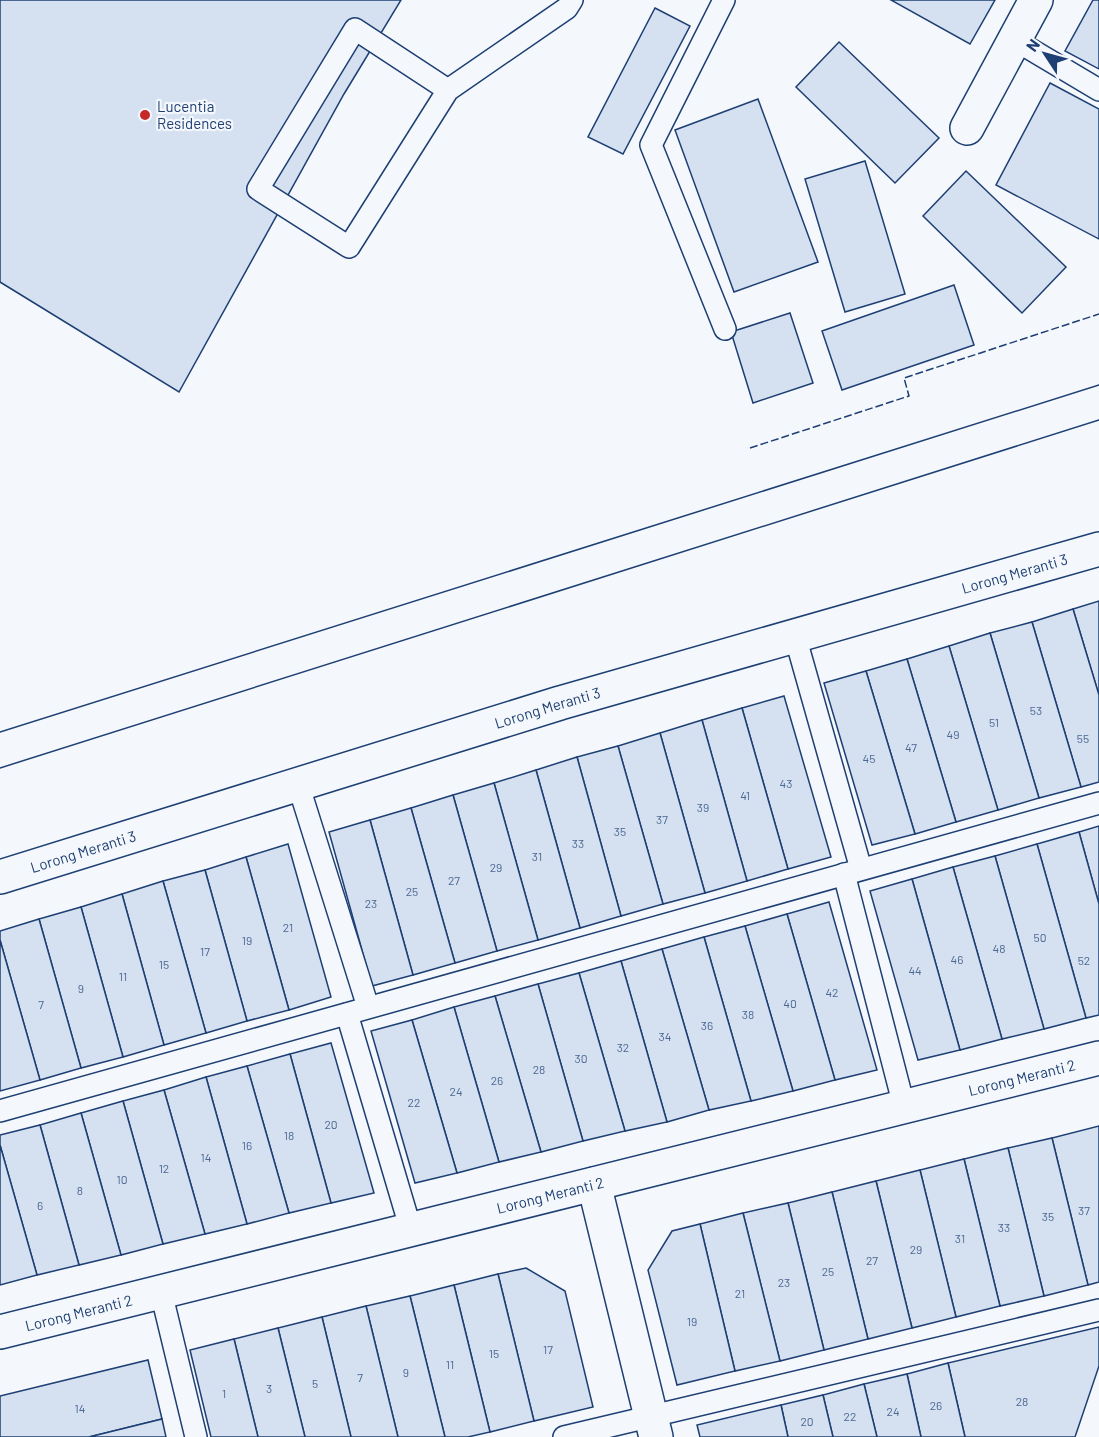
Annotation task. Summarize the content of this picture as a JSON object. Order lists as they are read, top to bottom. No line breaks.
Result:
{"streets":{"street":["Lorong Meranti 3","Lorong Meranti 2"]},"places":["Lucentia Residences"],"house_numbers":["53","51","49","55","47","45","43","41","39","37","35","33","31","29","27","25","23","21","50","19","48","17","46","52","15","44","11","9","42","40","7","38","36","34","32","30","28","26","24","22","20","18","16","14","12","10","8","6","37","35","33","31","29","27","25","23","21","19","17","15","11","9","7","5","3","1","28","26","14","24","22","20"],"north":"top left"}
